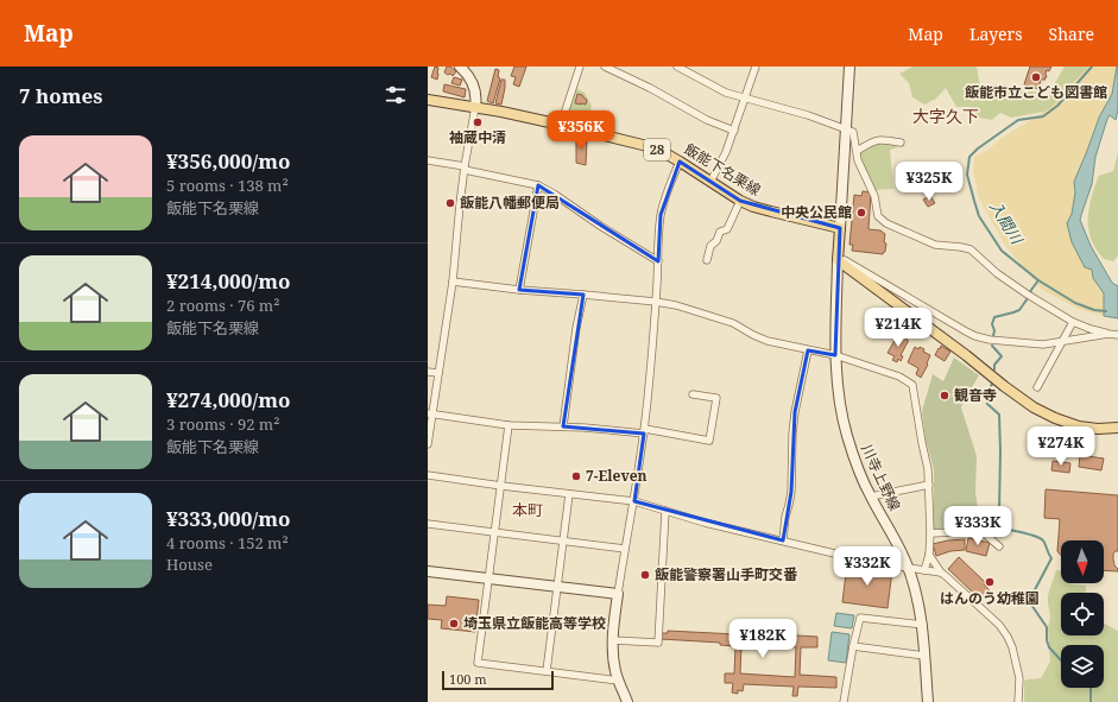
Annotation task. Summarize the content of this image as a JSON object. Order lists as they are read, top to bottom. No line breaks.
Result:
{"streets":{"main road":["28","飯能下名栗線"],"street":["川寺上野線"]},"districts":["大字久下","本町"],"water":["入間川"],"places":["飯能市立こども図書館","袖蔵中清","飯能八幡郵便局","中央公民館","観音寺","7-Eleven","飯能警察署山手町交番","はんのう幼稚園","埼玉県立飯能高等学校"],"scale_bar":"100 m","north":"bottom","page":{"header":"Map","nav":["Map","Layers","Share"],"heading":"7 homes","price":["¥356K","¥325K","¥214K","¥274K","¥333K","¥332K","¥182K"],"list":[{"name":"¥356,000/mo","note":"5 rooms · 138 m² · 飯能下名栗線"},{"name":"¥214,000/mo","note":"2 rooms · 76 m² · 飯能下名栗線"},{"name":"¥274,000/mo","note":"3 rooms · 92 m² · 飯能下名栗線"},{"name":"¥333,000/mo","note":"4 rooms · 152 m² · House"}],"scale":"100 m"}}
